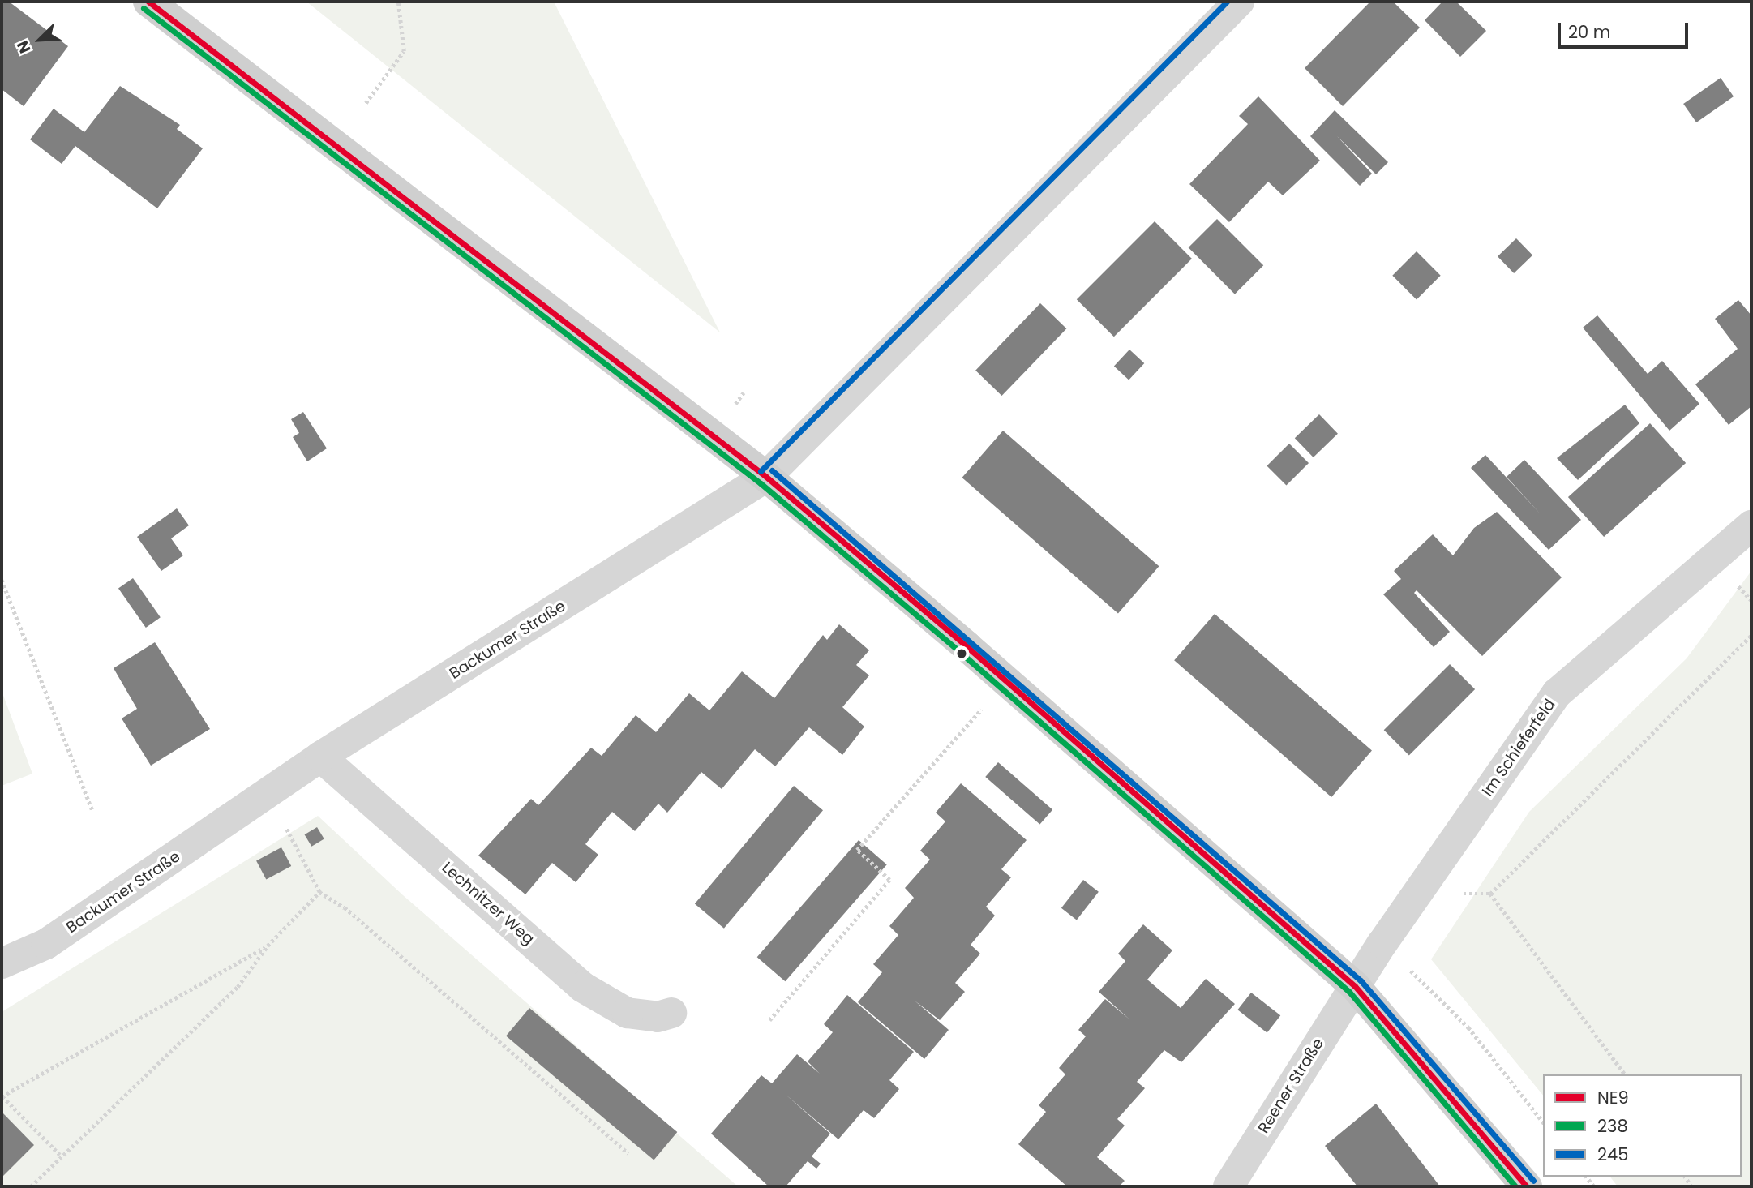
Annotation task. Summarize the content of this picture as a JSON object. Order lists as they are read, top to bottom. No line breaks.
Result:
{"streets":{"street":["Backumer Straße","Im Schieferfeld","Lechnitzer Weg","Reener Straße"]},"crossings":[["Backumer Straße","Lechnitzer Weg"],["Im Schieferfeld","Reener Straße"]],"lines":["transit line NE9","transit line 245","transit line 238"],"legend":["NE9","238","245"],"scale_bar":"20 m","north":"bottom left"}
